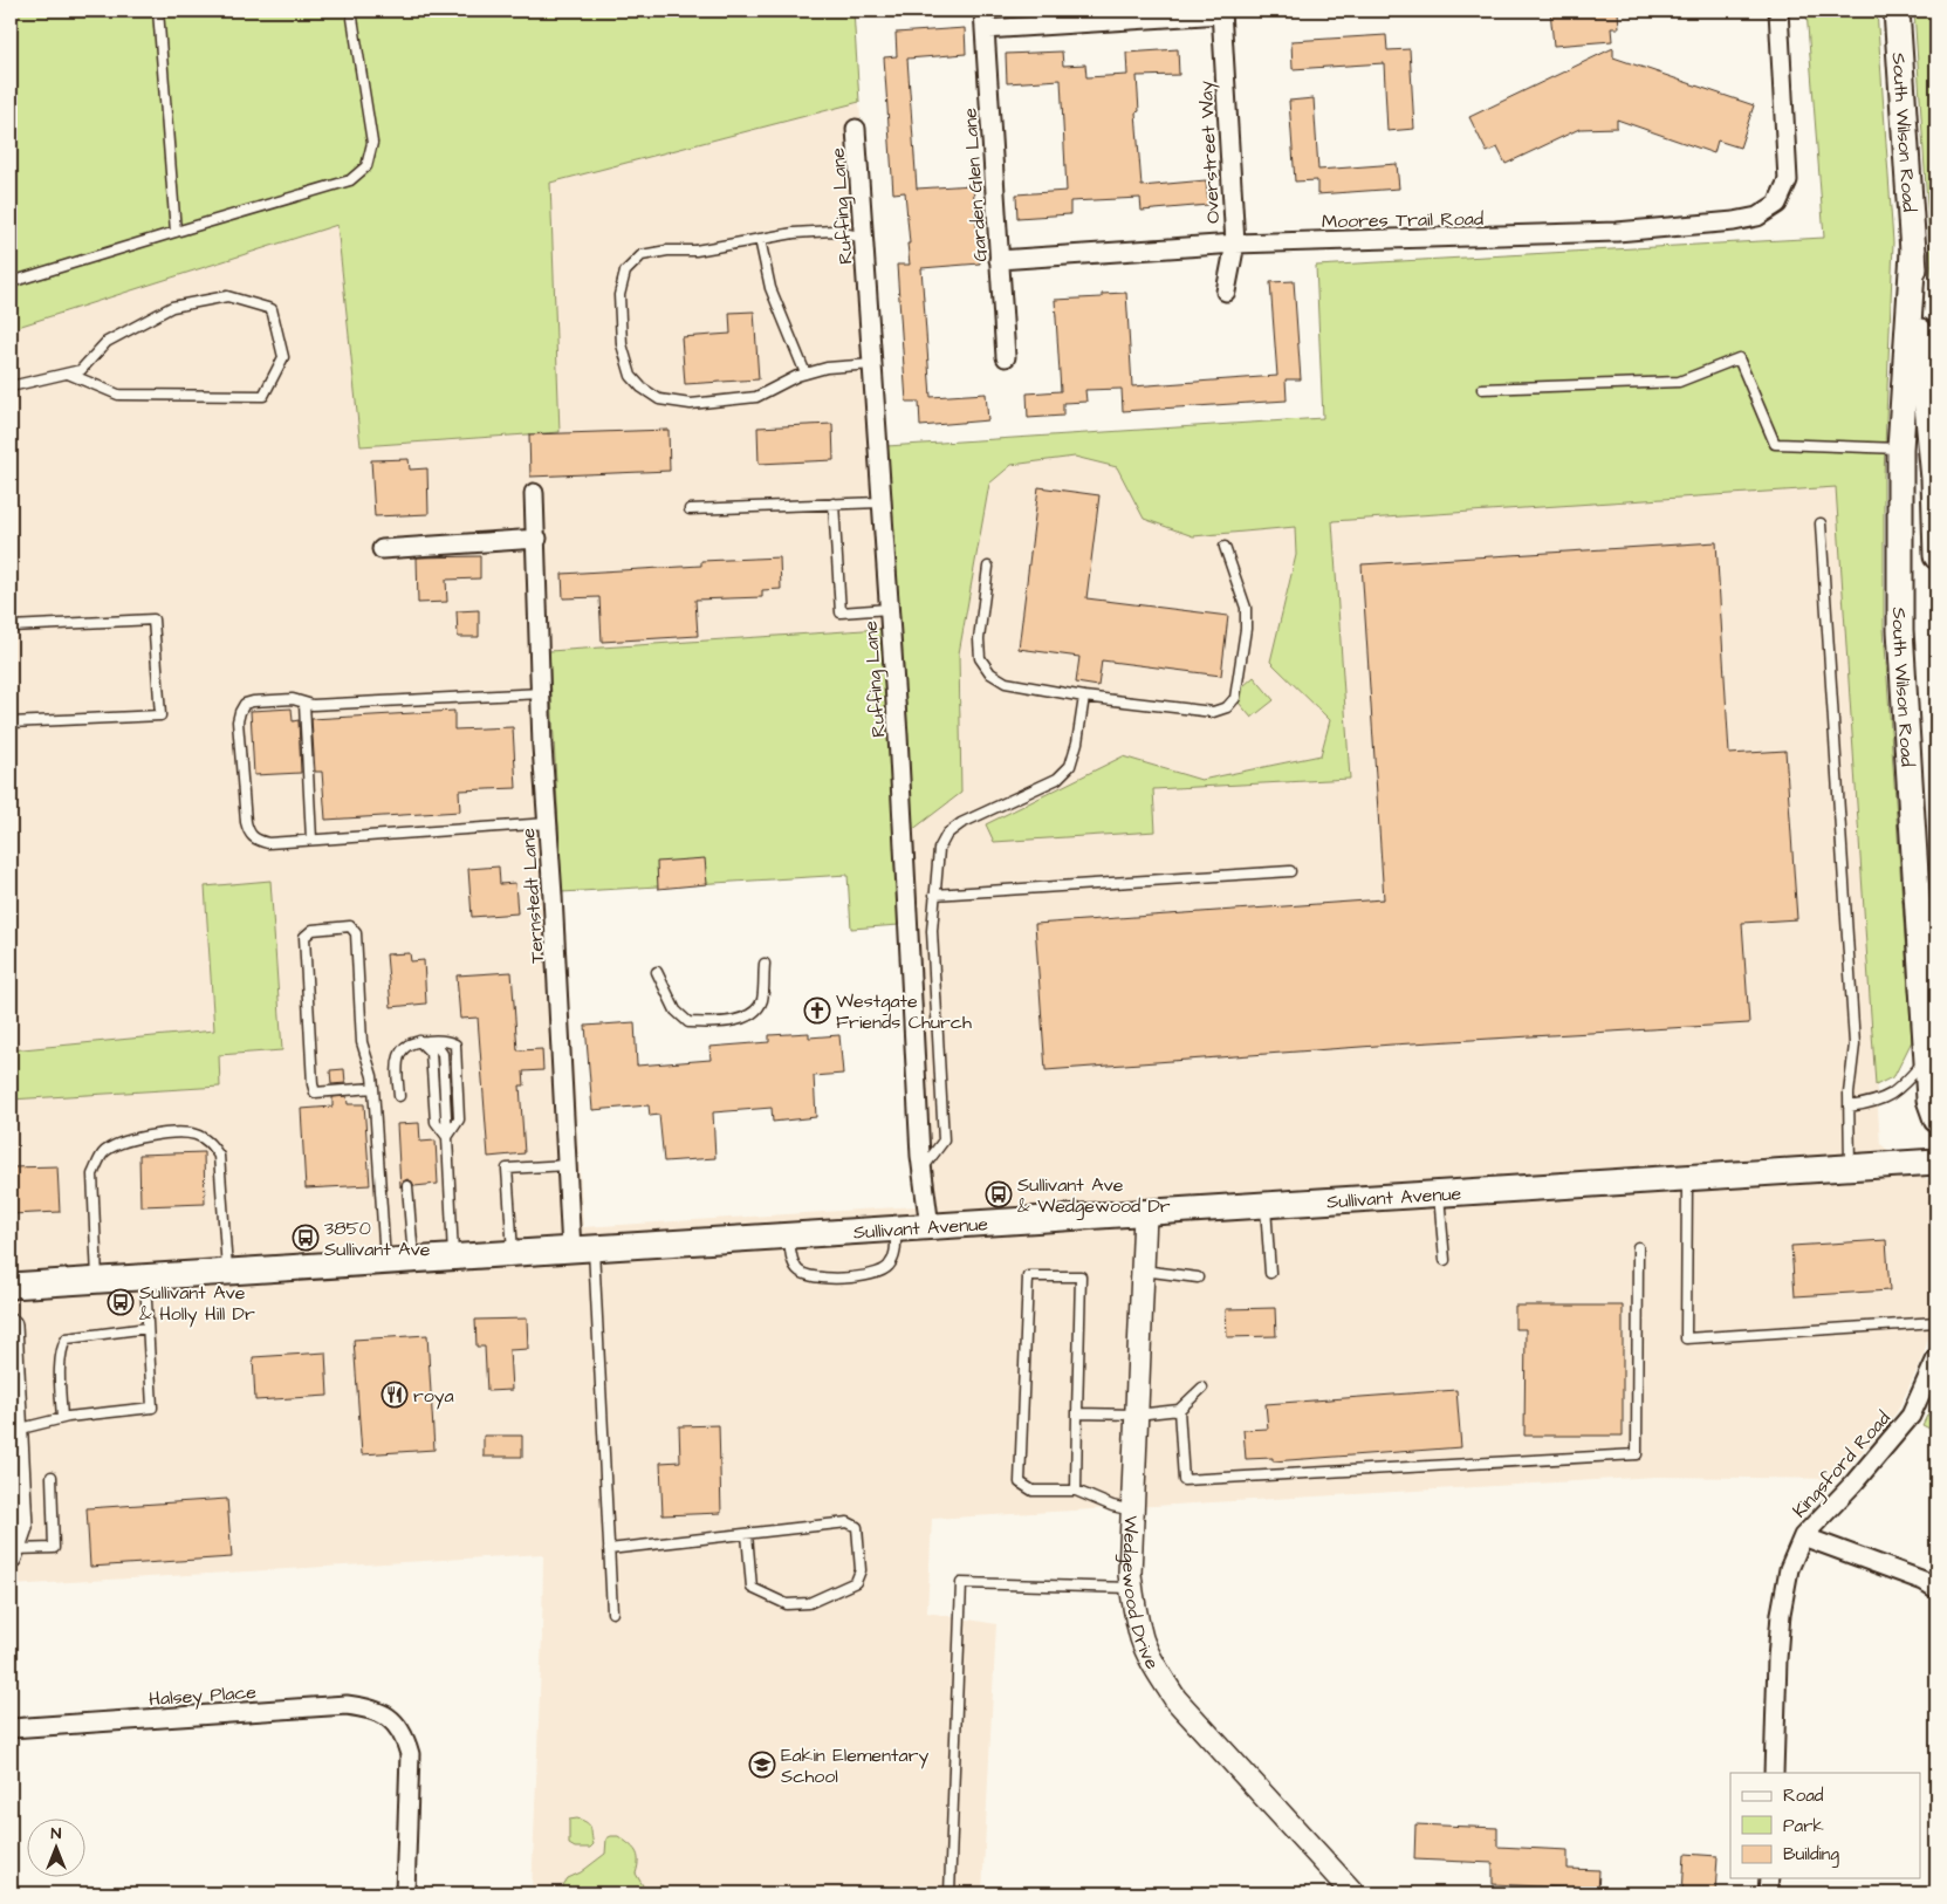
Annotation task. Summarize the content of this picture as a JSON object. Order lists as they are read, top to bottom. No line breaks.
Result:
{"streets":{"main road":["South Wilson Road","Sullivant Avenue"],"street":["Overstreet Way","Garden Glen Lane","Ruffing Lane","Moores Trail Road","Ternstedt Lane","Kingsford Road","Wedgewood Drive","Halsey Place"]},"crossings":[["Overstreet Way","Moores Trail Road"],["Garden Glen Lane","Moores Trail Road"],["Ruffing Lane","Sullivant Avenue"],["Ternstedt Lane","Sullivant Avenue"],["Sullivant Avenue","Wedgewood Drive"]],"places":{"church":["Westgate Friends Church"],"bus stop":["Sullivant Ave & Wedgewood Dr","3850 Sullivant Ave","Sullivant Ave & Holly Hill Dr"],"restaurant":["roya"],"school or university":["Eakin Elementary School"]},"legend":["Road","Park","Building"],"north":"top"}
